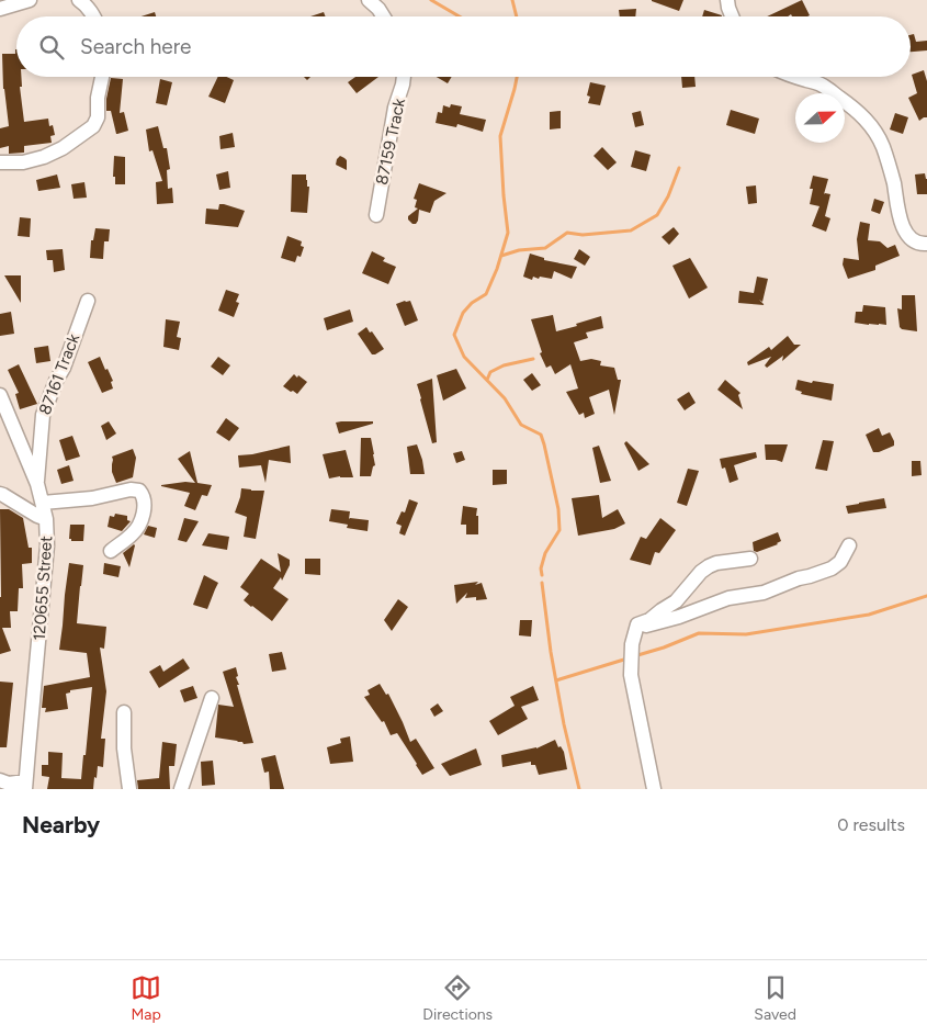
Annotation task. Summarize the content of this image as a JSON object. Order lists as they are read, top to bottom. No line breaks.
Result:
{"streets":{"street":["87159 Track","87161 Track","120655 Street"]},"crossings":[["87161 Track","120655 Street"]],"north":"right","page":{"search":"Search here","heading":["Nearby","0 results"],"nav":["Map","Directions","Saved"]}}
